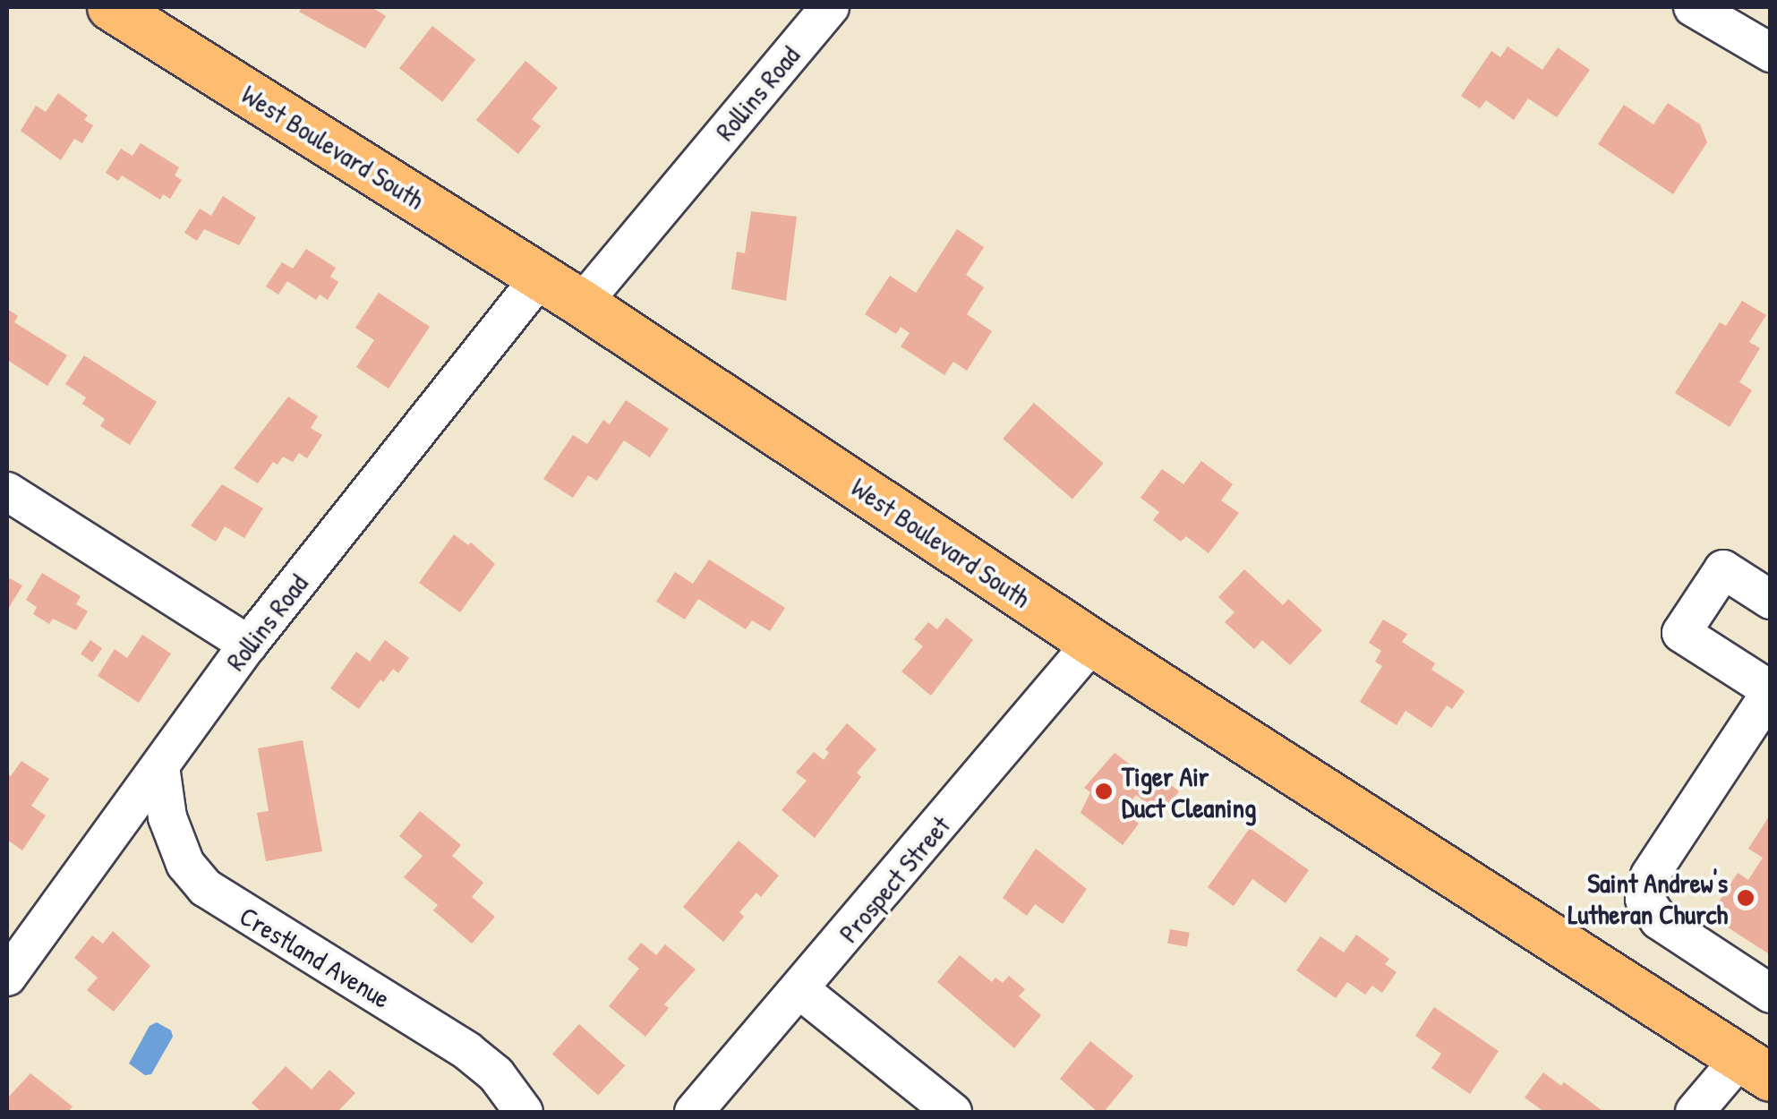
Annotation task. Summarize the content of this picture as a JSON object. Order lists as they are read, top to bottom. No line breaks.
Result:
{"streets":{"main road":["West Boulevard South"],"street":["Rollins Road","Prospect Street","Crestland Avenue"]},"crossings":[["Rollins Road","West Boulevard South"],["Rollins Road","Crestland Avenue"],["West Boulevard South","Prospect Street"]],"places":["Tiger Air Duct Cleaning","Saint Andrew's Lutheran Church"]}
